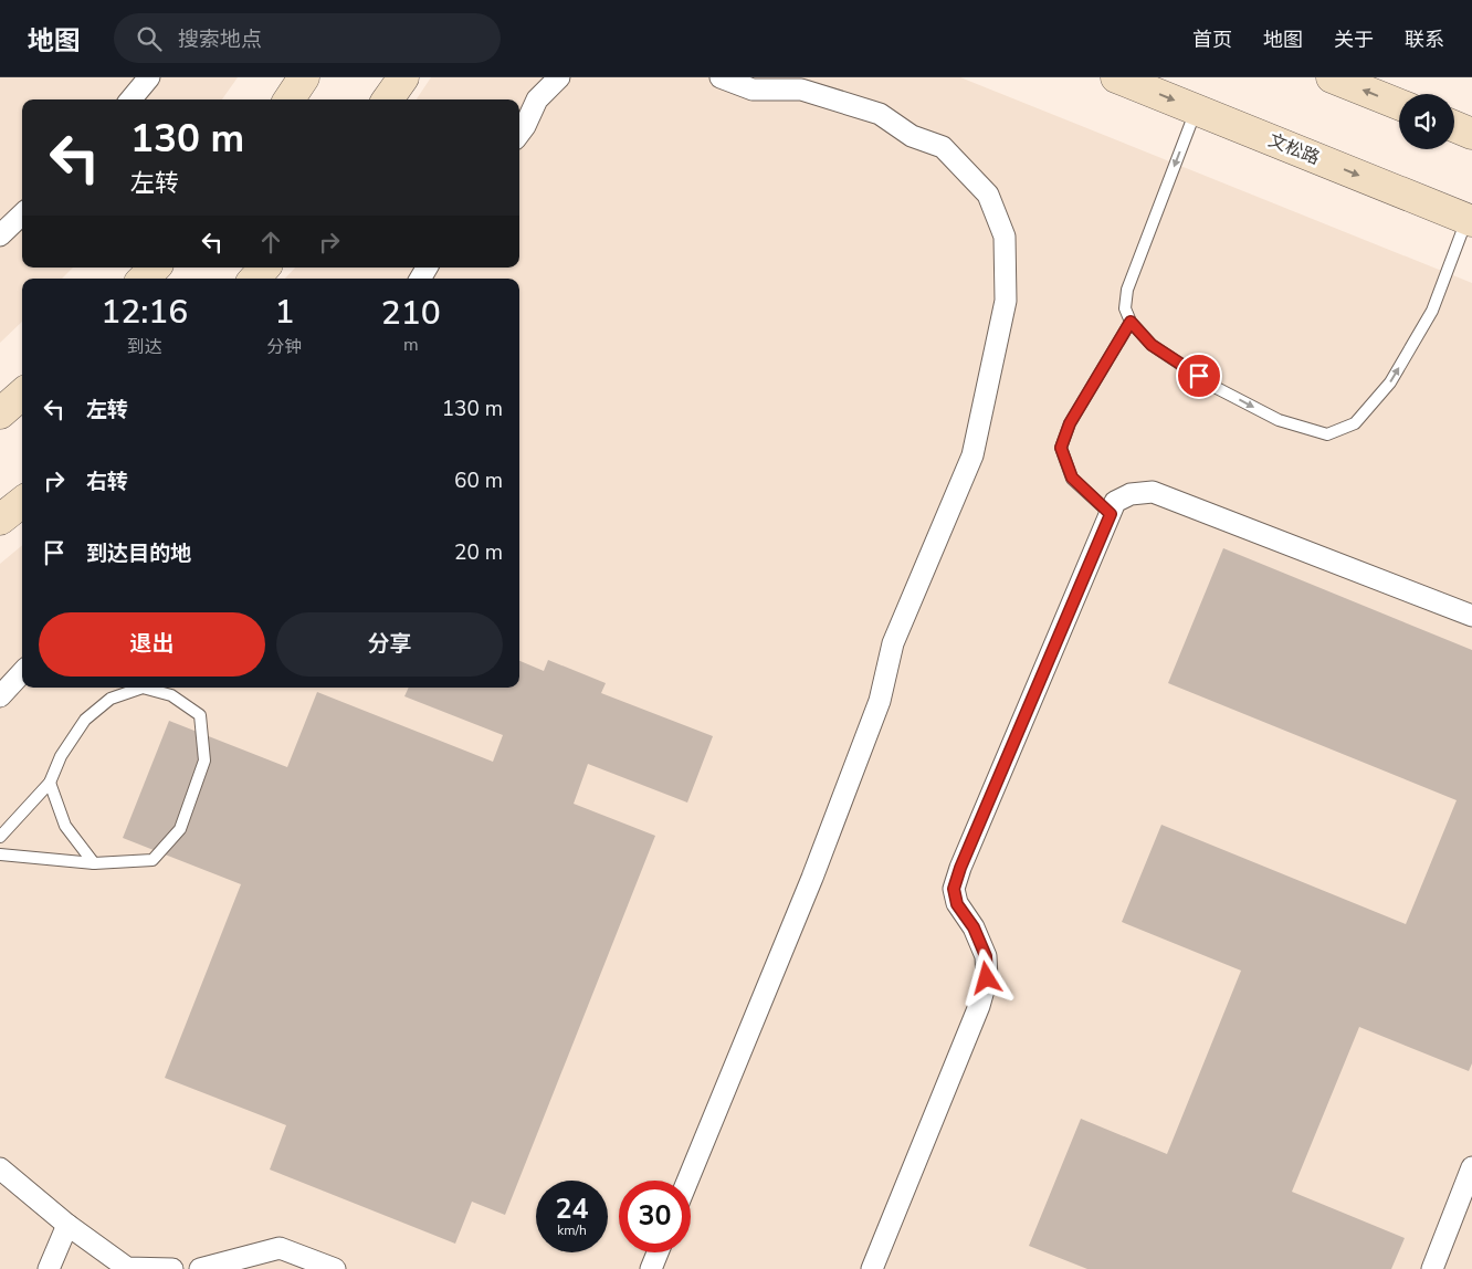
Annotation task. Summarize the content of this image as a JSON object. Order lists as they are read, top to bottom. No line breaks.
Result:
{"streets":{"street":["文松路"]},"one_way":["文松路"],"page":{"header":"地图","search":"搜索地点","nav":["首页","地图","关于","联系"],"turn":["130 m","左转"],"eta":["12:16","到达","1","分钟","210","m"],"list":[{"name":"左转","value":"130 m"},{"name":"右转","value":"60 m"},{"name":"到达目的地","value":"20 m"}],"buttons":["退出","分享"],"speed":"24 km/h","limit":"30"}}
